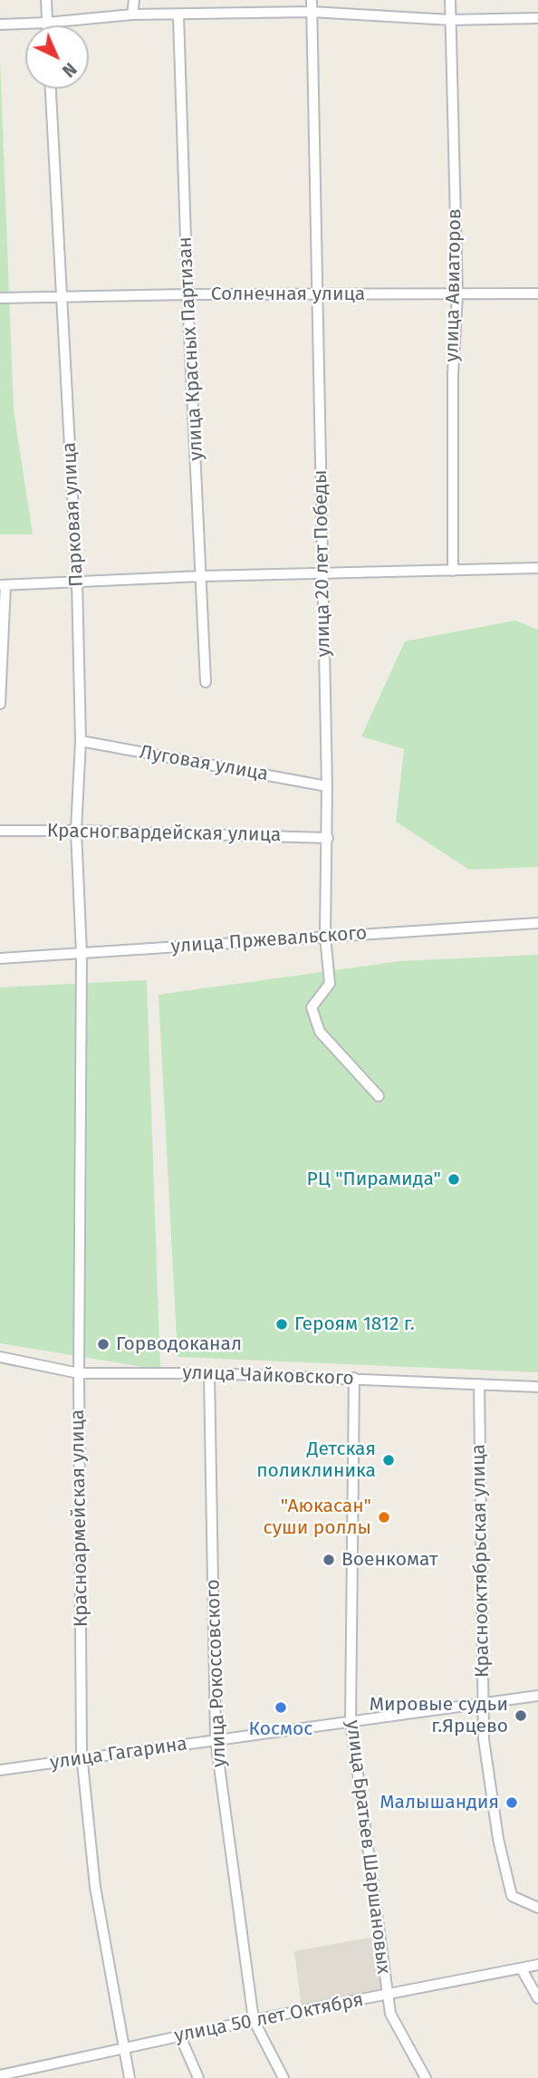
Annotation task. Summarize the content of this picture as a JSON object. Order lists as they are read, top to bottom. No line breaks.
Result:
{"streets":{"street":["улица Авиаторов","Солнечная улица","улица Красных Партизан","Парковая улица","улица 20 лет Победы","Луговая улица","Красногвардейская улица","улица Пржевальского","улица Чайковского","Красноармейская улица","Краснооктябрьская улица","улица Рокоссовского","улица Гагарина","улица Братьев Шаршановых","улица 50 лет Октября"]},"crossings":[["улица Авиаторов","Солнечная улица"],["Солнечная улица","улица Красных Партизан"],["Солнечная улица","Парковая улица"],["Солнечная улица","улица 20 лет Победы"],["Парковая улица","Луговая улица"],["Парковая улица","Красногвардейская улица"],["Парковая улица","улица Пржевальского"],["Парковая улица","Красноармейская улица"],["улица 20 лет Победы","Луговая улица"],["улица 20 лет Победы","Красногвардейская улица"],["улица 20 лет Победы","улица Пржевальского"],["улица Пржевальского","Красноармейская улица"],["улица Чайковского","Красноармейская улица"],["улица Чайковского","Краснооктябрьская улица"],["улица Чайковского","улица Рокоссовского"],["улица Чайковского","улица Братьев Шаршановых"],["Красноармейская улица","улица Гагарина"],["Красноармейская улица","улица 50 лет Октября"],["Краснооктябрьская улица","улица Гагарина"],["улица Рокоссовского","улица Гагарина"],["улица Рокоссовского","улица 50 лет Октября"],["улица Гагарина","улица Братьев Шаршановых"],["улица Братьев Шаршановых","улица 50 лет Октября"]],"places":["РЦ \"Пирамида\"","Героям 1812 г.","Горводоканал","Детская поликлиника","\"Аюкасан\" суши роллы","Военкомат","Космос","Мировые судьи г.Ярцево","Малышандия"],"north":"bottom right"}
